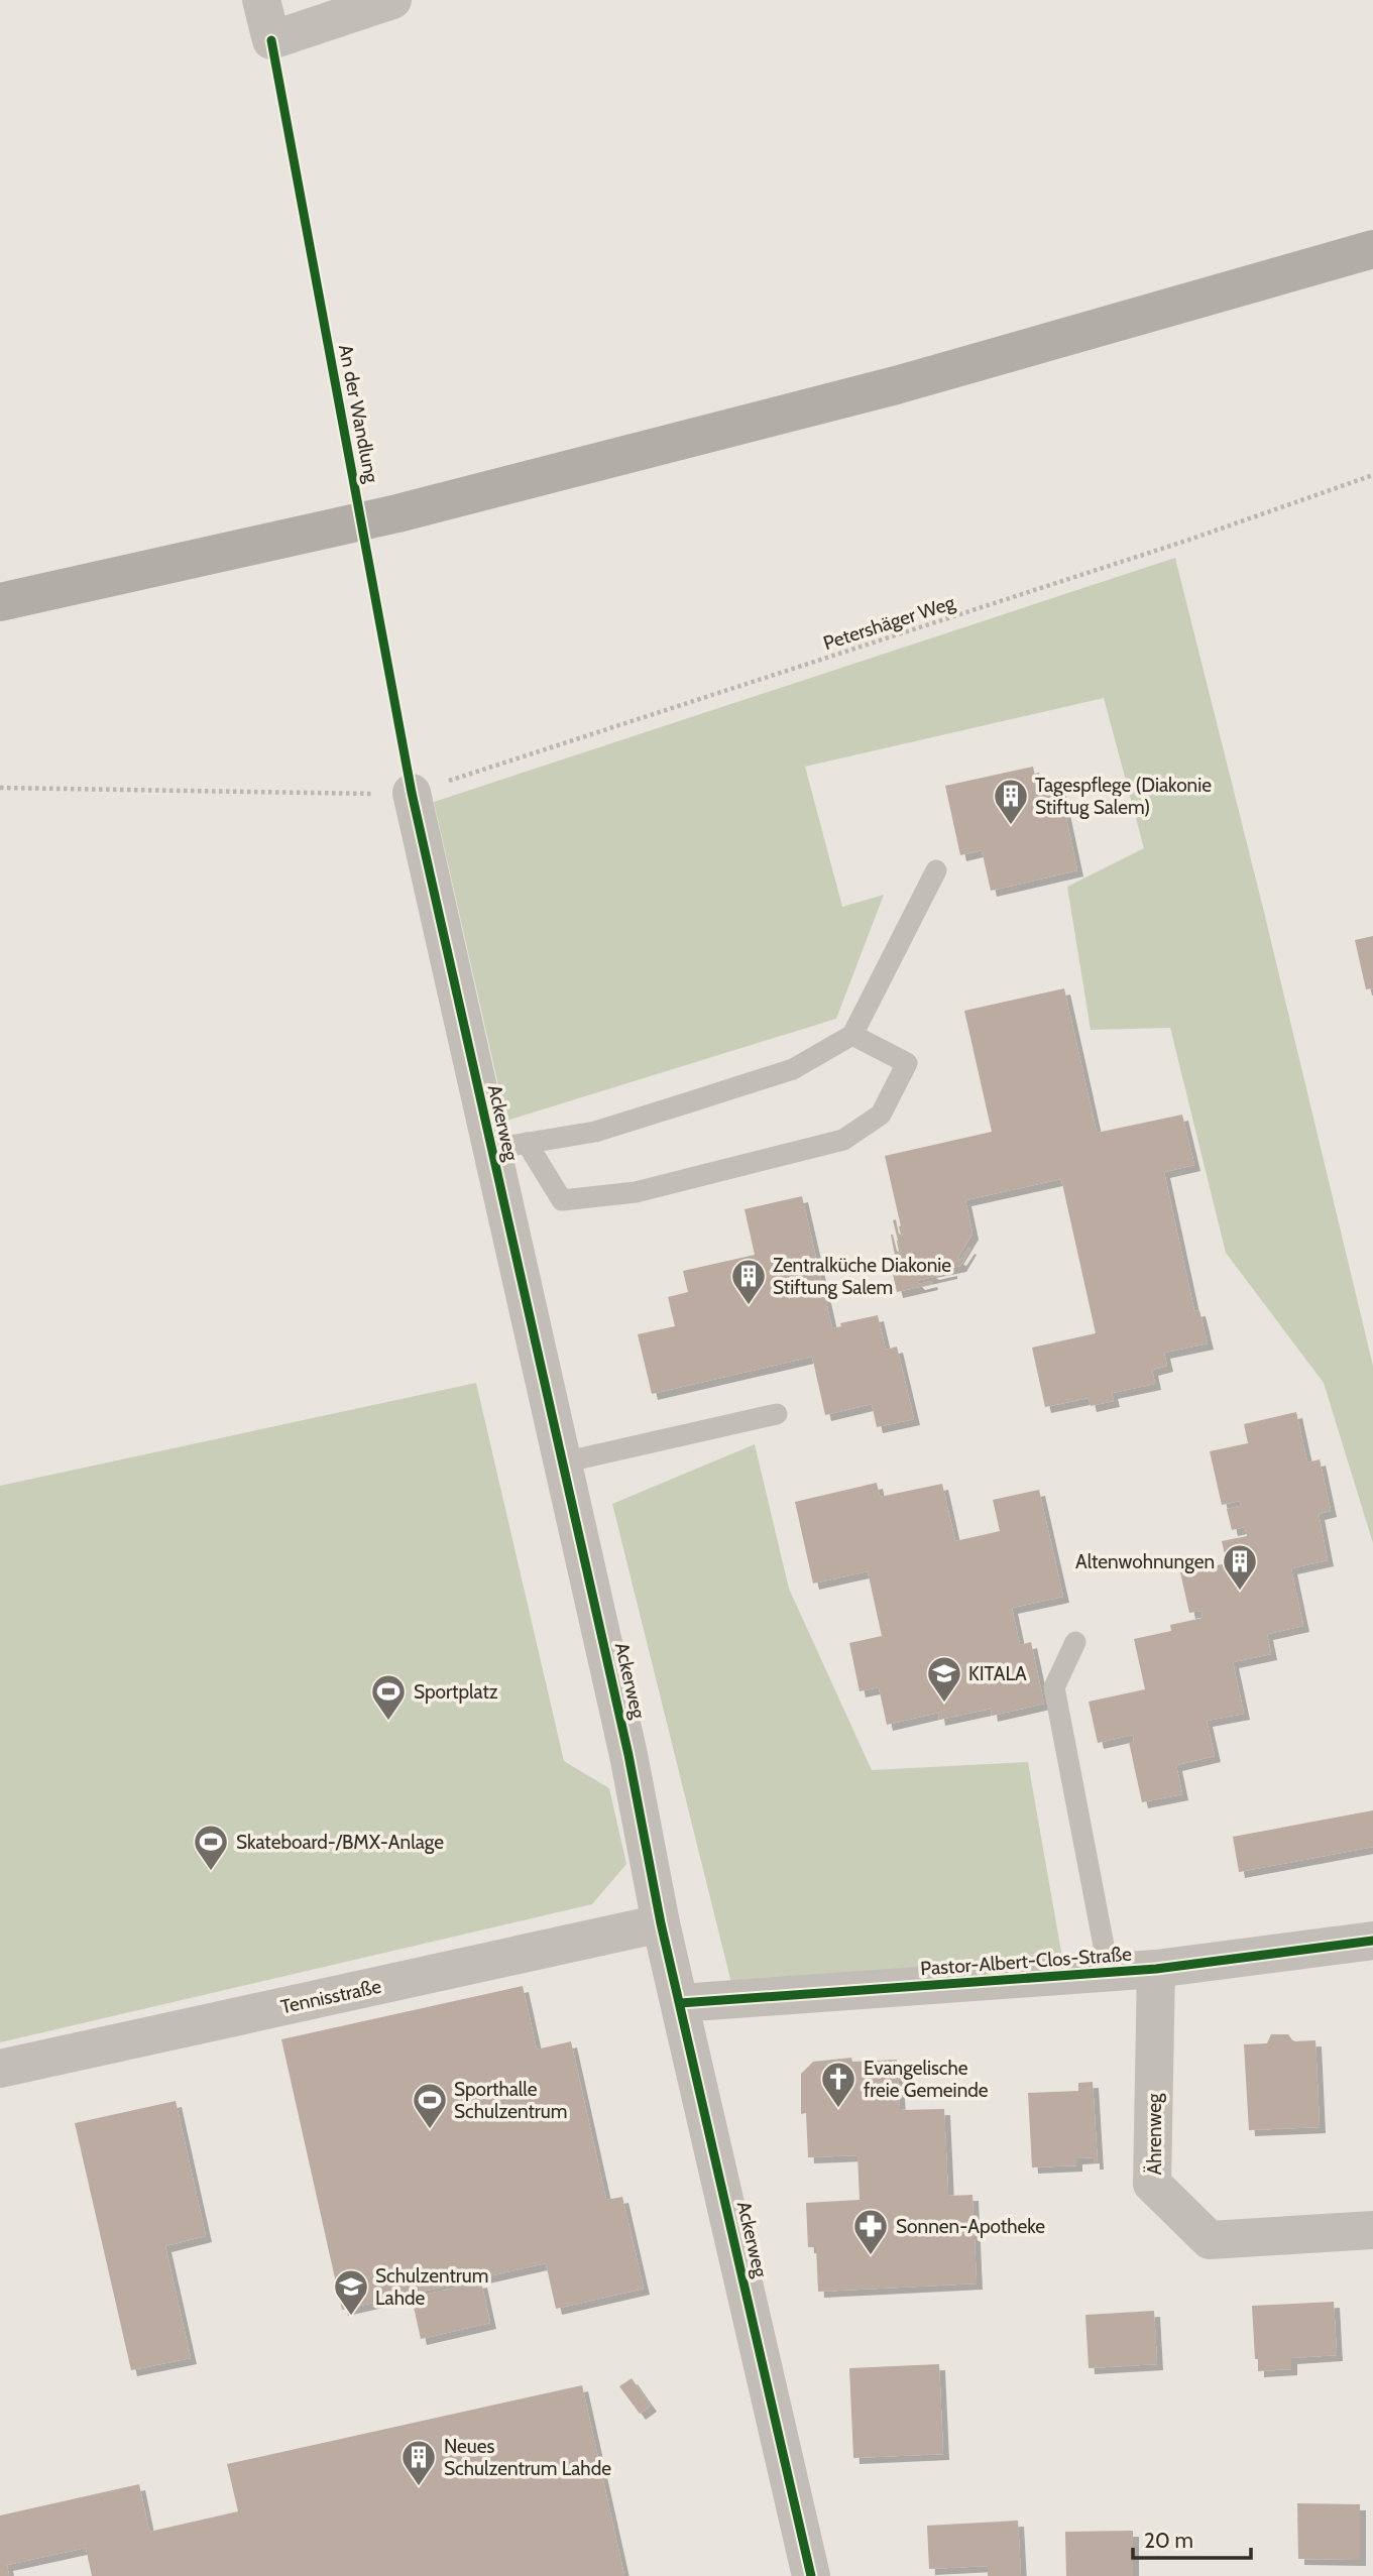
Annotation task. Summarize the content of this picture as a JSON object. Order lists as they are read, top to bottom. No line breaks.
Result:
{"streets":{"street":["Ackerweg","Pastor-Albert-Clos-Straße","Tennisstraße","Ährenweg"],"path":["Petershäger Weg"],"cycle path":["An der Wandlung"]},"crossings":[["Petershäger Weg","Ackerweg"],["Ackerweg","Pastor-Albert-Clos-Straße"],["Ackerweg","Tennisstraße"],["Pastor-Albert-Clos-Straße","Ährenweg"]],"places":{"building":["Tagespflege (Diakonie Stiftug Salem)","Zentralküche Diakonie Stiftung Salem","Altenwohnungen","Neues Schulzentrum Lahde"],"school or university":["KITALA","Schulzentrum Lahde"],"sports":["Sportplatz","Skateboard-/BMX-Anlage","Sporthalle Schulzentrum"],"church":["Evangelische freie Gemeinde"],"pharmacy":["Sonnen-Apotheke"]},"scale_bar":"20 m"}
